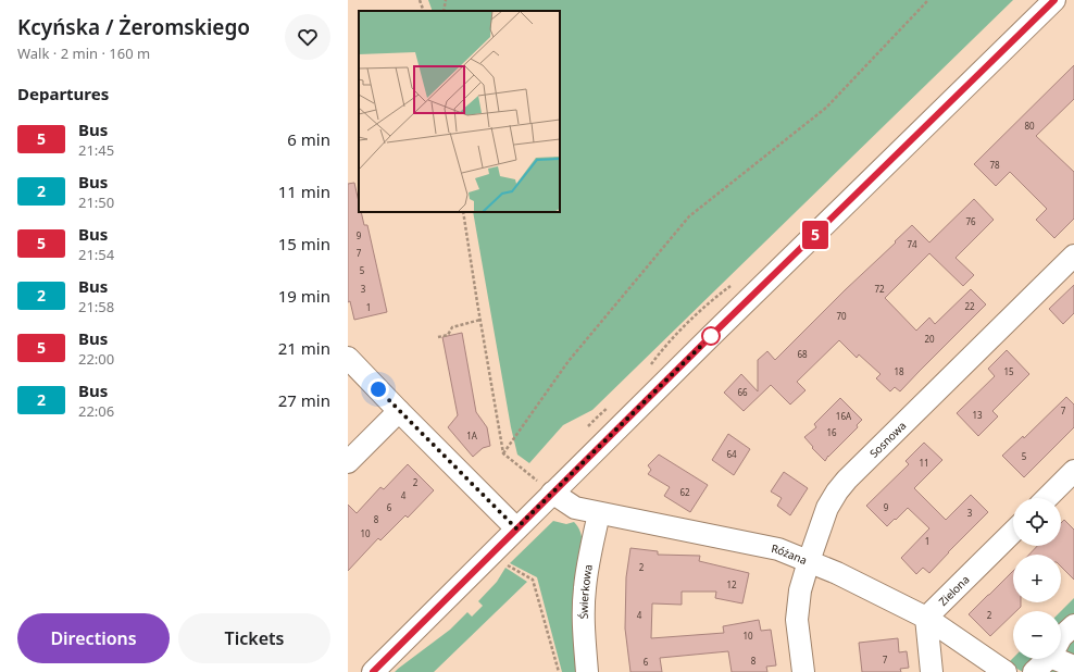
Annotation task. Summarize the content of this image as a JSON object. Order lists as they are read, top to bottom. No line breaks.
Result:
{"streets":{"street":["Sosnowa","Różana","Zielona","Świerkowa"]},"crossings":[["Sosnowa","Różana"],["Różana","Zielona"],["Różana","Świerkowa"]],"lines":["bus line 5"],"house_numbers":["80","78","76","9","74","7","5","3","72","22","1","70","20","68","18","15","66","7","13","16A","16","1A","64","5","11","2","62","4","6","9","3","8","10","1","2","12","4","2","10","7","8","6"],"page":{"heading":[["Kcyńska / Żeromskiego","Walk · 2 min · 160 m"],"Departures"],"on_map":"5","list":[{"mark":"5","name":"Bus","note":"21:45","value":"6 min"},{"mark":"2","name":"Bus","note":"21:50","value":"11 min"},{"mark":"5","name":"Bus","note":"21:54","value":"15 min"},{"mark":"2","name":"Bus","note":"21:58","value":"19 min"},{"mark":"5","name":"Bus","note":"22:00","value":"21 min"},{"mark":"2","name":"Bus","note":"22:06","value":"27 min"}],"map_buttons":["+","−"],"buttons":["Directions","Tickets"]}}
